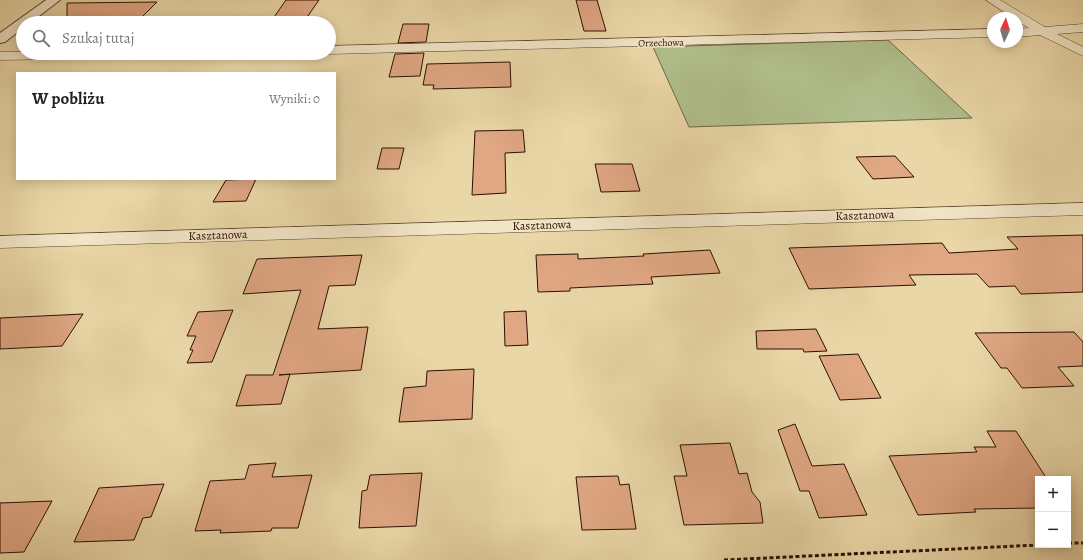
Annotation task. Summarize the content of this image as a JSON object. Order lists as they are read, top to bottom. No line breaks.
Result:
{"streets":{"street":["Orzechowa","Kasztanowa"]},"north":"top","page":{"search":"Szukaj tutaj","heading":["W pobliżu","Wyniki: 0"],"map_buttons":["+","−"]}}
